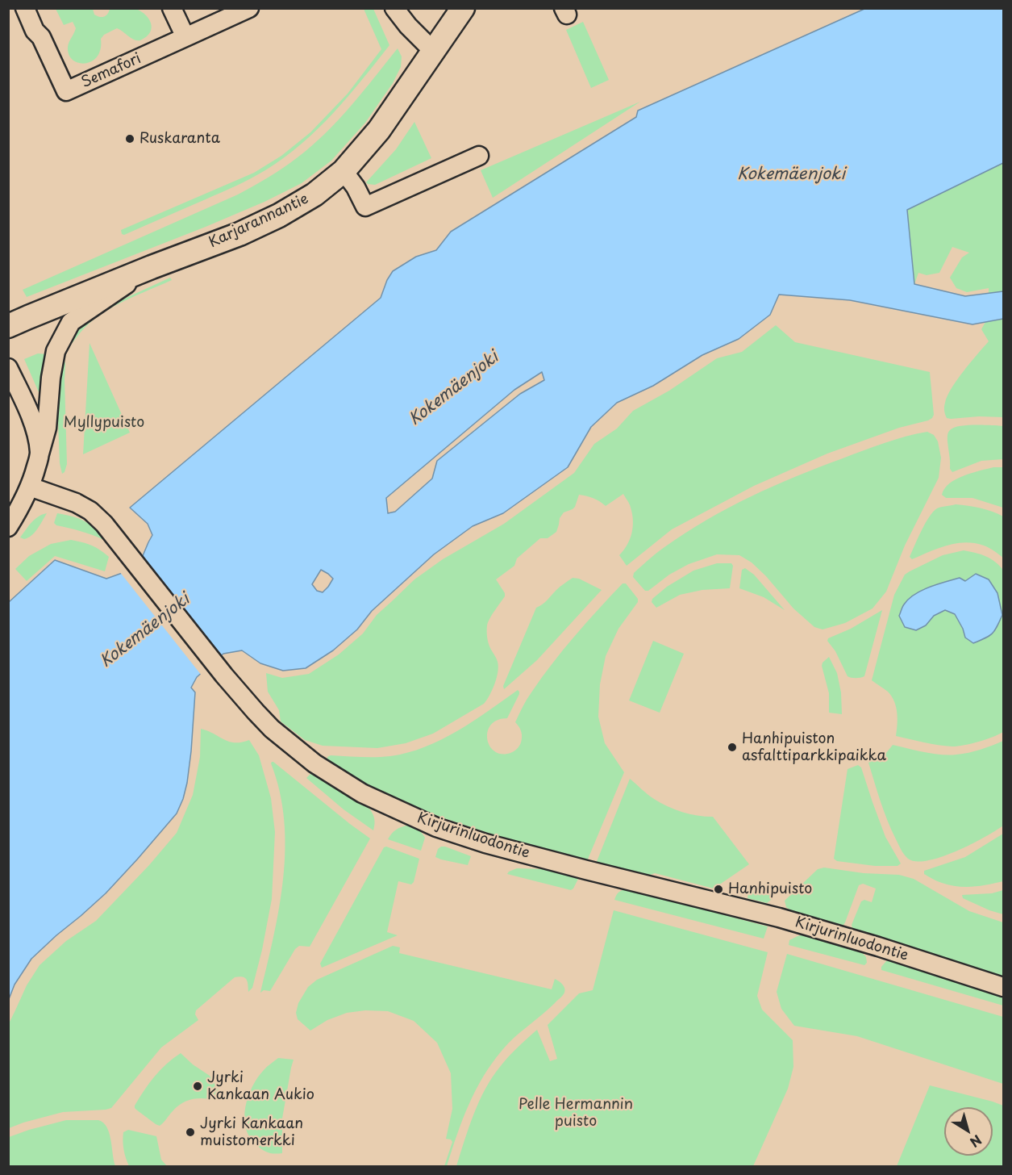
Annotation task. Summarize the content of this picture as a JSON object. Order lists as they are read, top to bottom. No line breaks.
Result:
{"streets":{"main road":["Karjarannantie"],"street":["Semafori","Kirjurinluodontie"]},"water":["Kokemäenjoki"],"parks":["Myllypuisto","Pelle Hermannin puisto"],"places":["Ruskaranta","Hanhipuiston asfalttiparkkipaikka","Hanhipuisto","Jyrki Kankaan Aukio","Jyrki Kankaan muistomerkki"],"north":"bottom right"}
